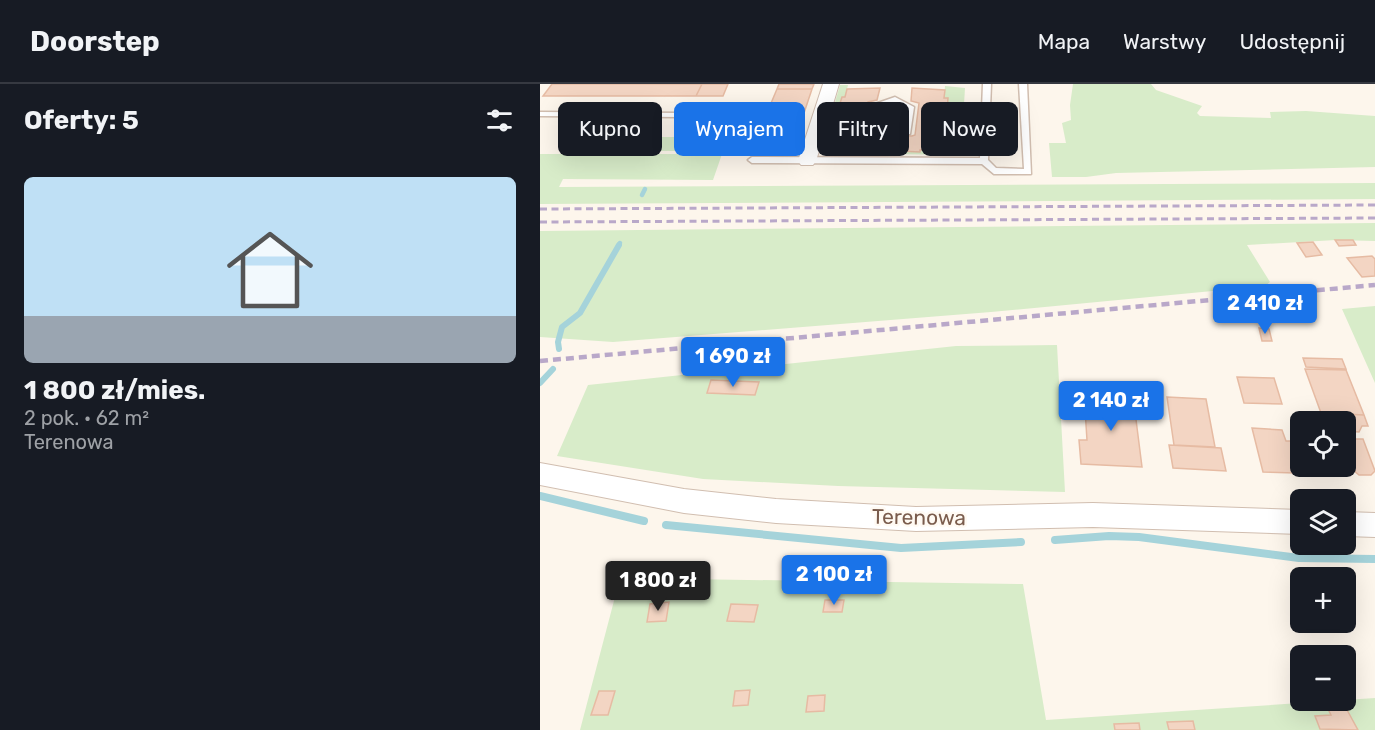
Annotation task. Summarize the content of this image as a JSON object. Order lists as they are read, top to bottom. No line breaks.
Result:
{"streets":{"street":["Terenowa"]},"page":{"header":"Doorstep","nav":["Mapa","Warstwy","Udostępnij"],"heading":"Oferty: 5","chip":["Kupno","Wynajem","Filtry","Nowe"],"list":[{"name":"1 800 zł/mies.","note":"2 pok. · 62 m² · Terenowa"}],"price":["2 410 zł","1 690 zł","2 140 zł","2 100 zł","1 800 zł"],"map_buttons":["+","−"]}}
